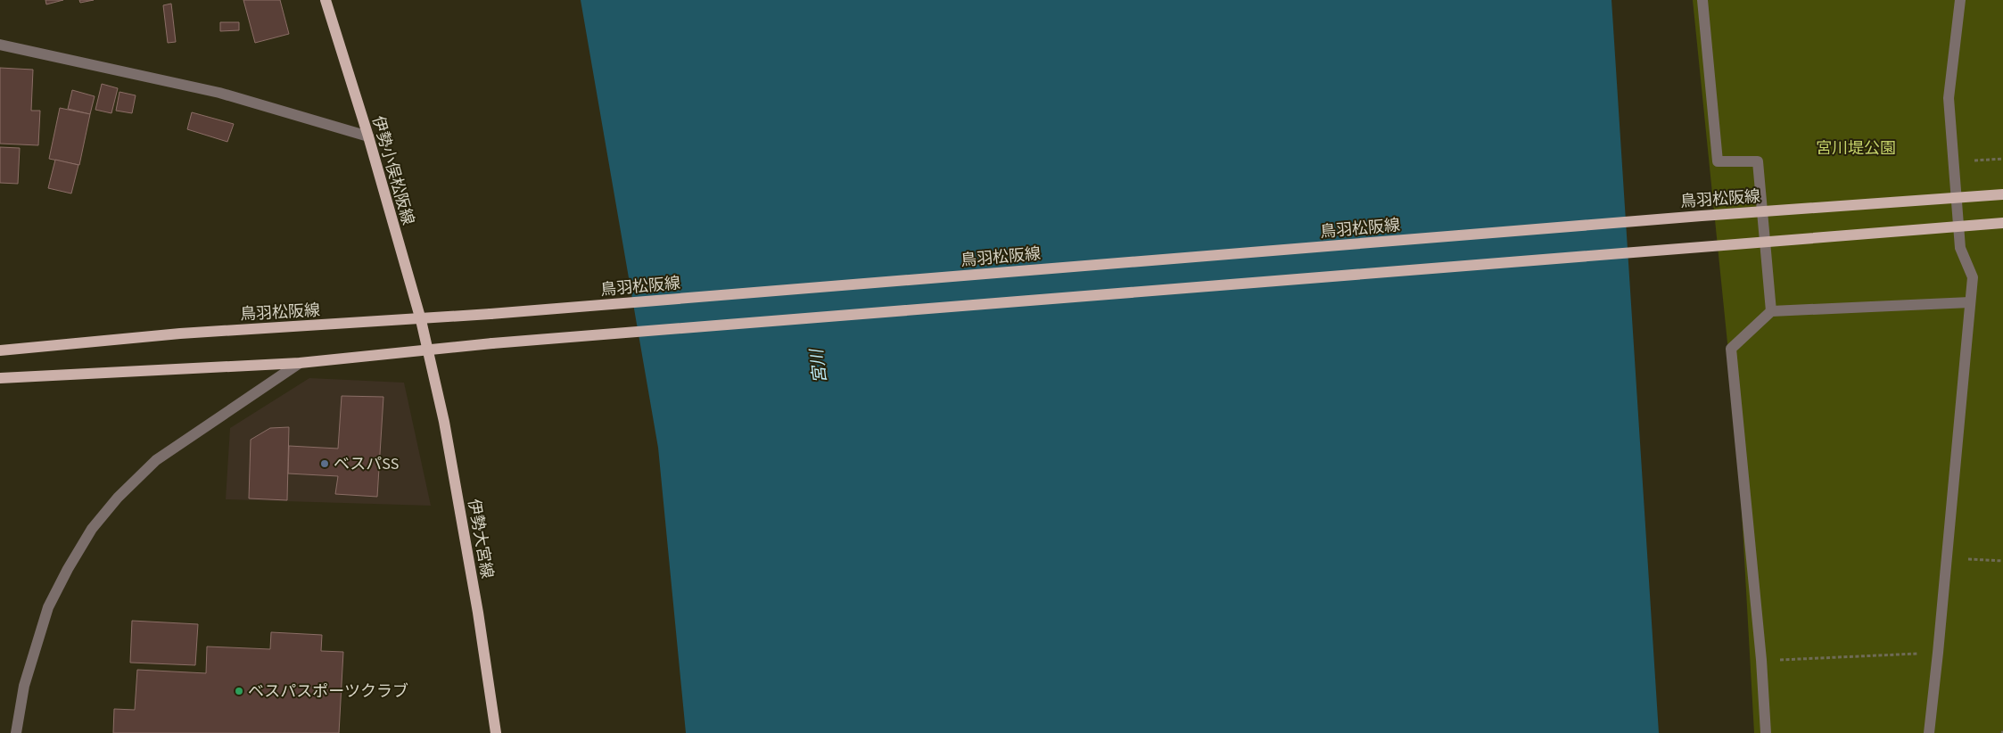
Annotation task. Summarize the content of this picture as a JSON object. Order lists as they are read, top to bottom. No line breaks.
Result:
{"streets":{"main road":["伊勢小俣松阪線","鳥羽松阪線","伊勢大宮線"]},"crossings":[["伊勢小俣松阪線","鳥羽松阪線"],["伊勢小俣松阪線","伊勢大宮線"]],"water":["宮川"],"parks":["宮川堤公園"],"places":["ベスパSS","ベスパスポーツクラブ"]}
